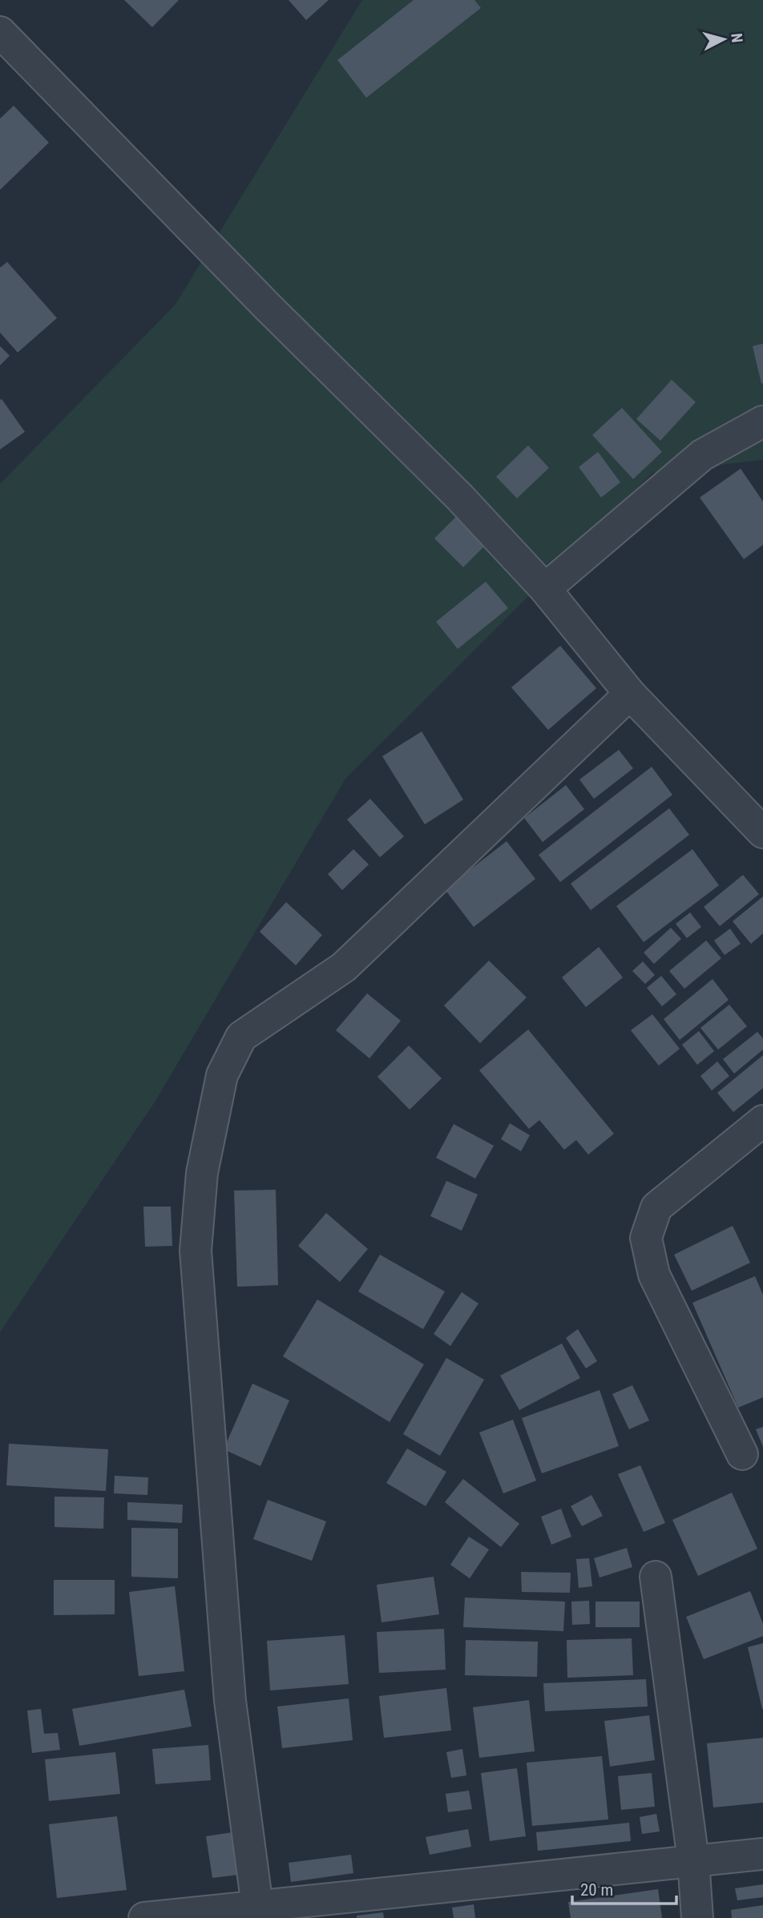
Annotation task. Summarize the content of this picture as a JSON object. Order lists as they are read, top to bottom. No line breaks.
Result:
{"scale_bar":"20 m","north":"right"}
